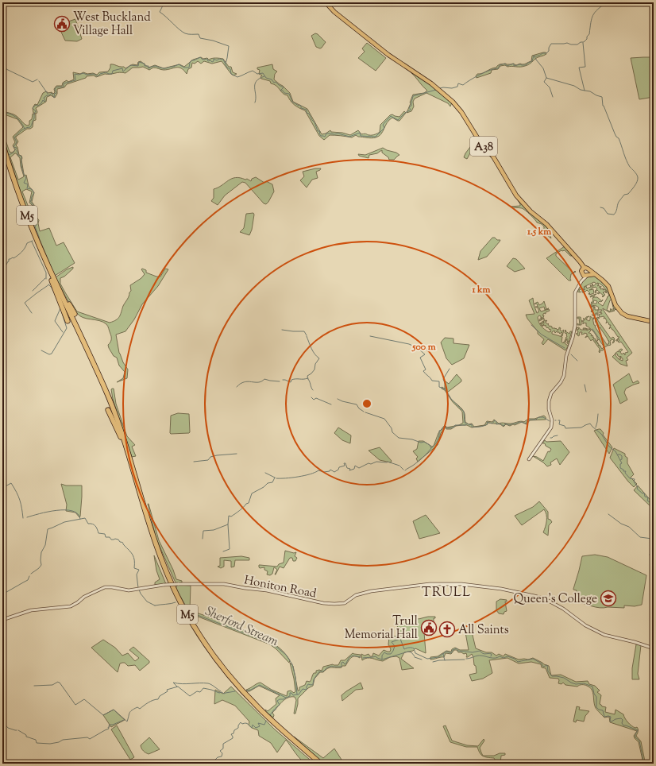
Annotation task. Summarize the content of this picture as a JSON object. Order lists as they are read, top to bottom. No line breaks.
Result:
{"streets":{"highway":["M5"],"main road":["A38"],"street":["Honiton Road"]},"districts":["TRULL"],"water":["Sherford Stream"],"places":{"public building":["West Buckland Village Hall","Trull Memorial Hall"],"school or university":["Queen's College"],"church":["All Saints"]},"rings":["1.5 km","1 km","500 m"]}
